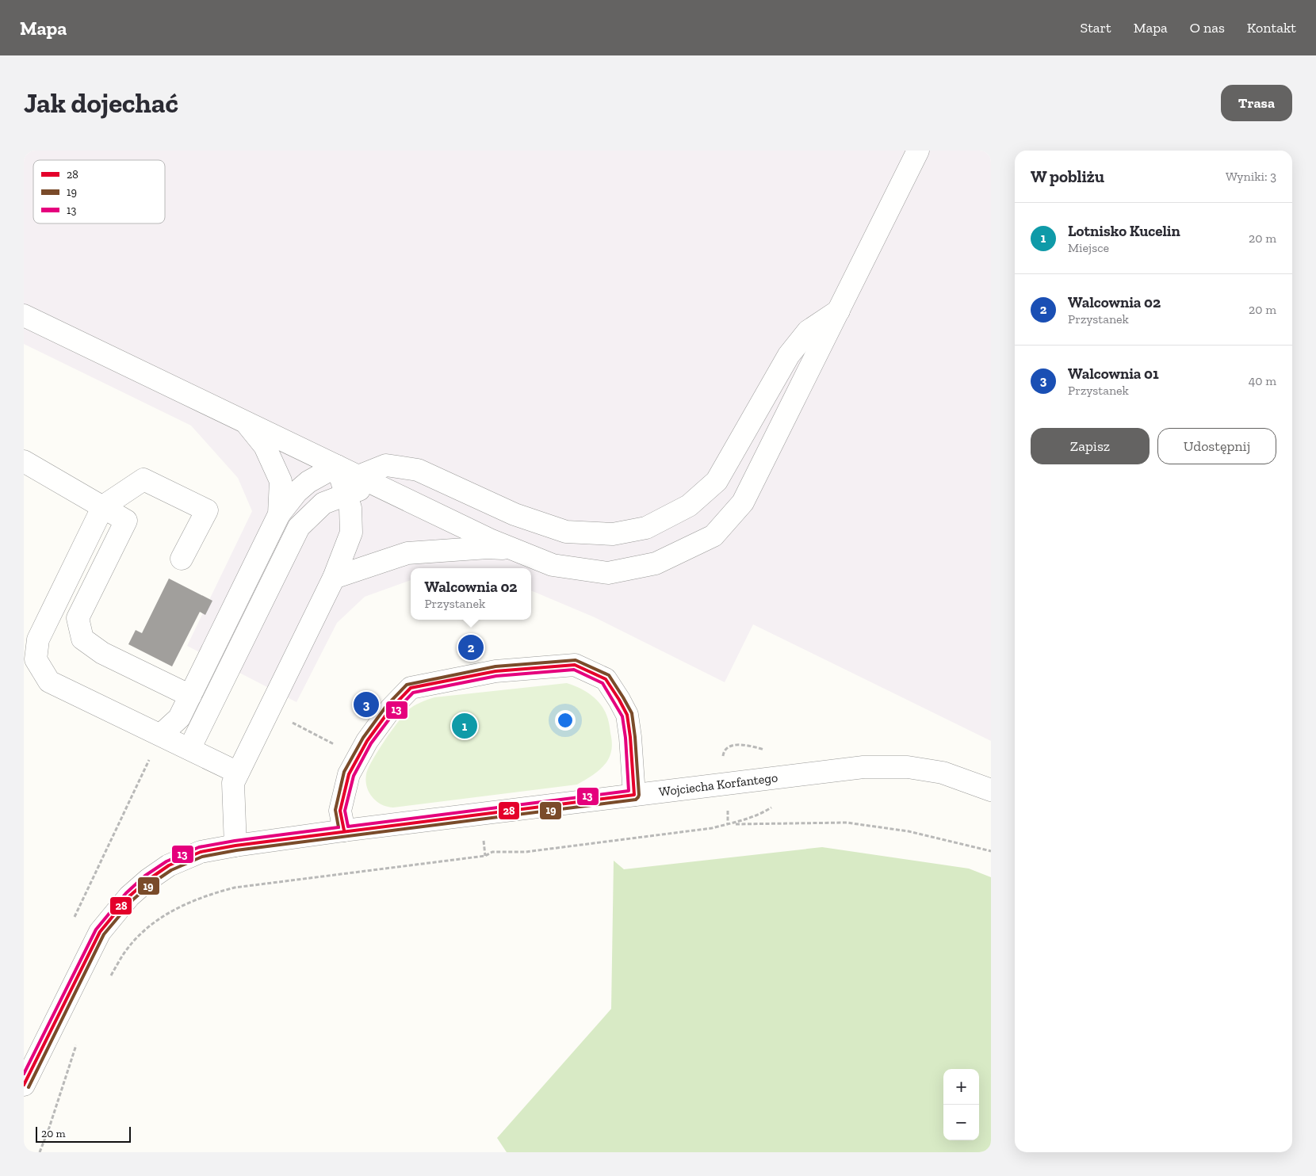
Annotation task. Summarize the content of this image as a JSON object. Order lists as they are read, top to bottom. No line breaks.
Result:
{"streets":{"street":["Wojciecha Korfantego"]},"lines":["transit line 19","transit line 28","transit line 13"],"legend":["28","19","13"],"scale_bar":"20 m","page":{"header":"Mapa","nav":["Start","Mapa","O nas","Kontakt"],"buttons":["Trasa",["Zapisz","Udostępnij"]],"title":"Jak dojechać","heading":["W pobliżu","Wyniki: 3"],"list":[{"mark":"1","name":"Lotnisko Kucelin","note":"Miejsce","value":"20 m"},{"mark":"2","name":"Walcownia 02","note":"Przystanek","value":"20 m"},{"mark":"3","name":"Walcownia 01","note":"Przystanek","value":"40 m"}],"popup":["Walcownia 02","Przystanek"],"pins":["2","3","1"],"map_buttons":["+","−"],"scale":"20 m"}}
